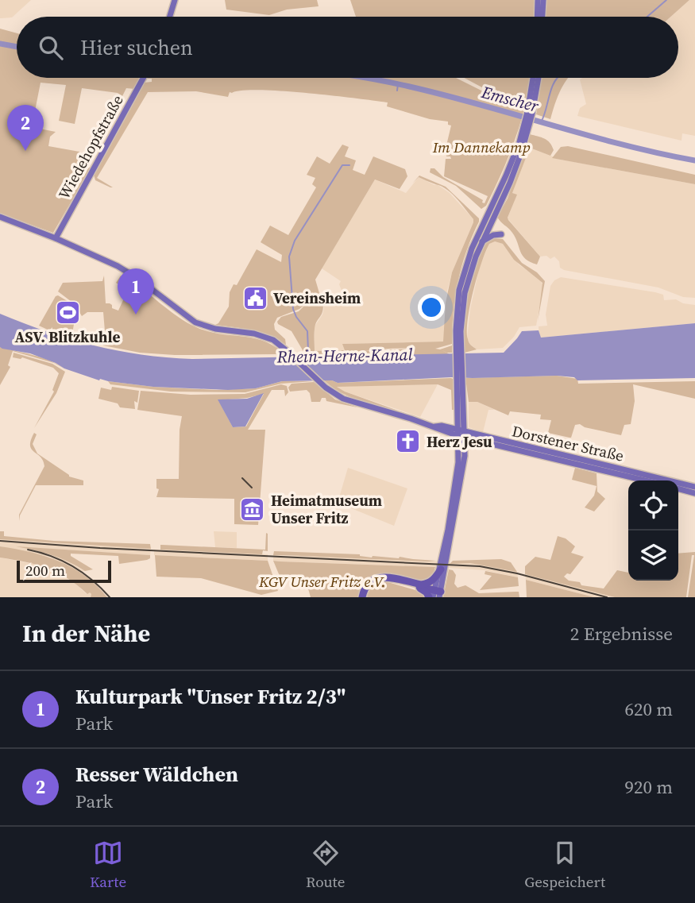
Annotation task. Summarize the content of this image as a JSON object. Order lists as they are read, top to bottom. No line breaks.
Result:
{"streets":{"main road":["Wiedehopfstraße","Dorstener Straße"]},"crossings":[["Wiedehopfstraße","Dorstener Straße"]],"water":["Emscher","Rhein-Herne-Kanal"],"parks":["Im Dannekamp","KGV Unser Fritz e.V."],"places":{"public building":["Vereinsheim"],"sports":["ASV. Blitzkuhle"],"church":["Herz Jesu"],"museum":["Heimatmuseum Unser Fritz"]},"scale_bar":"200 m","page":{"search":"Hier suchen","pins":["2","1"],"scale":"200 m","heading":["In der Nähe","2 Ergebnisse"],"list":[{"mark":"1","name":"Kulturpark \"Unser Fritz 2/3\"","note":"Park","value":"620 m"},{"mark":"2","name":"Resser Wäldchen","note":"Park","value":"920 m"}],"nav":["Karte","Route","Gespeichert"]}}
